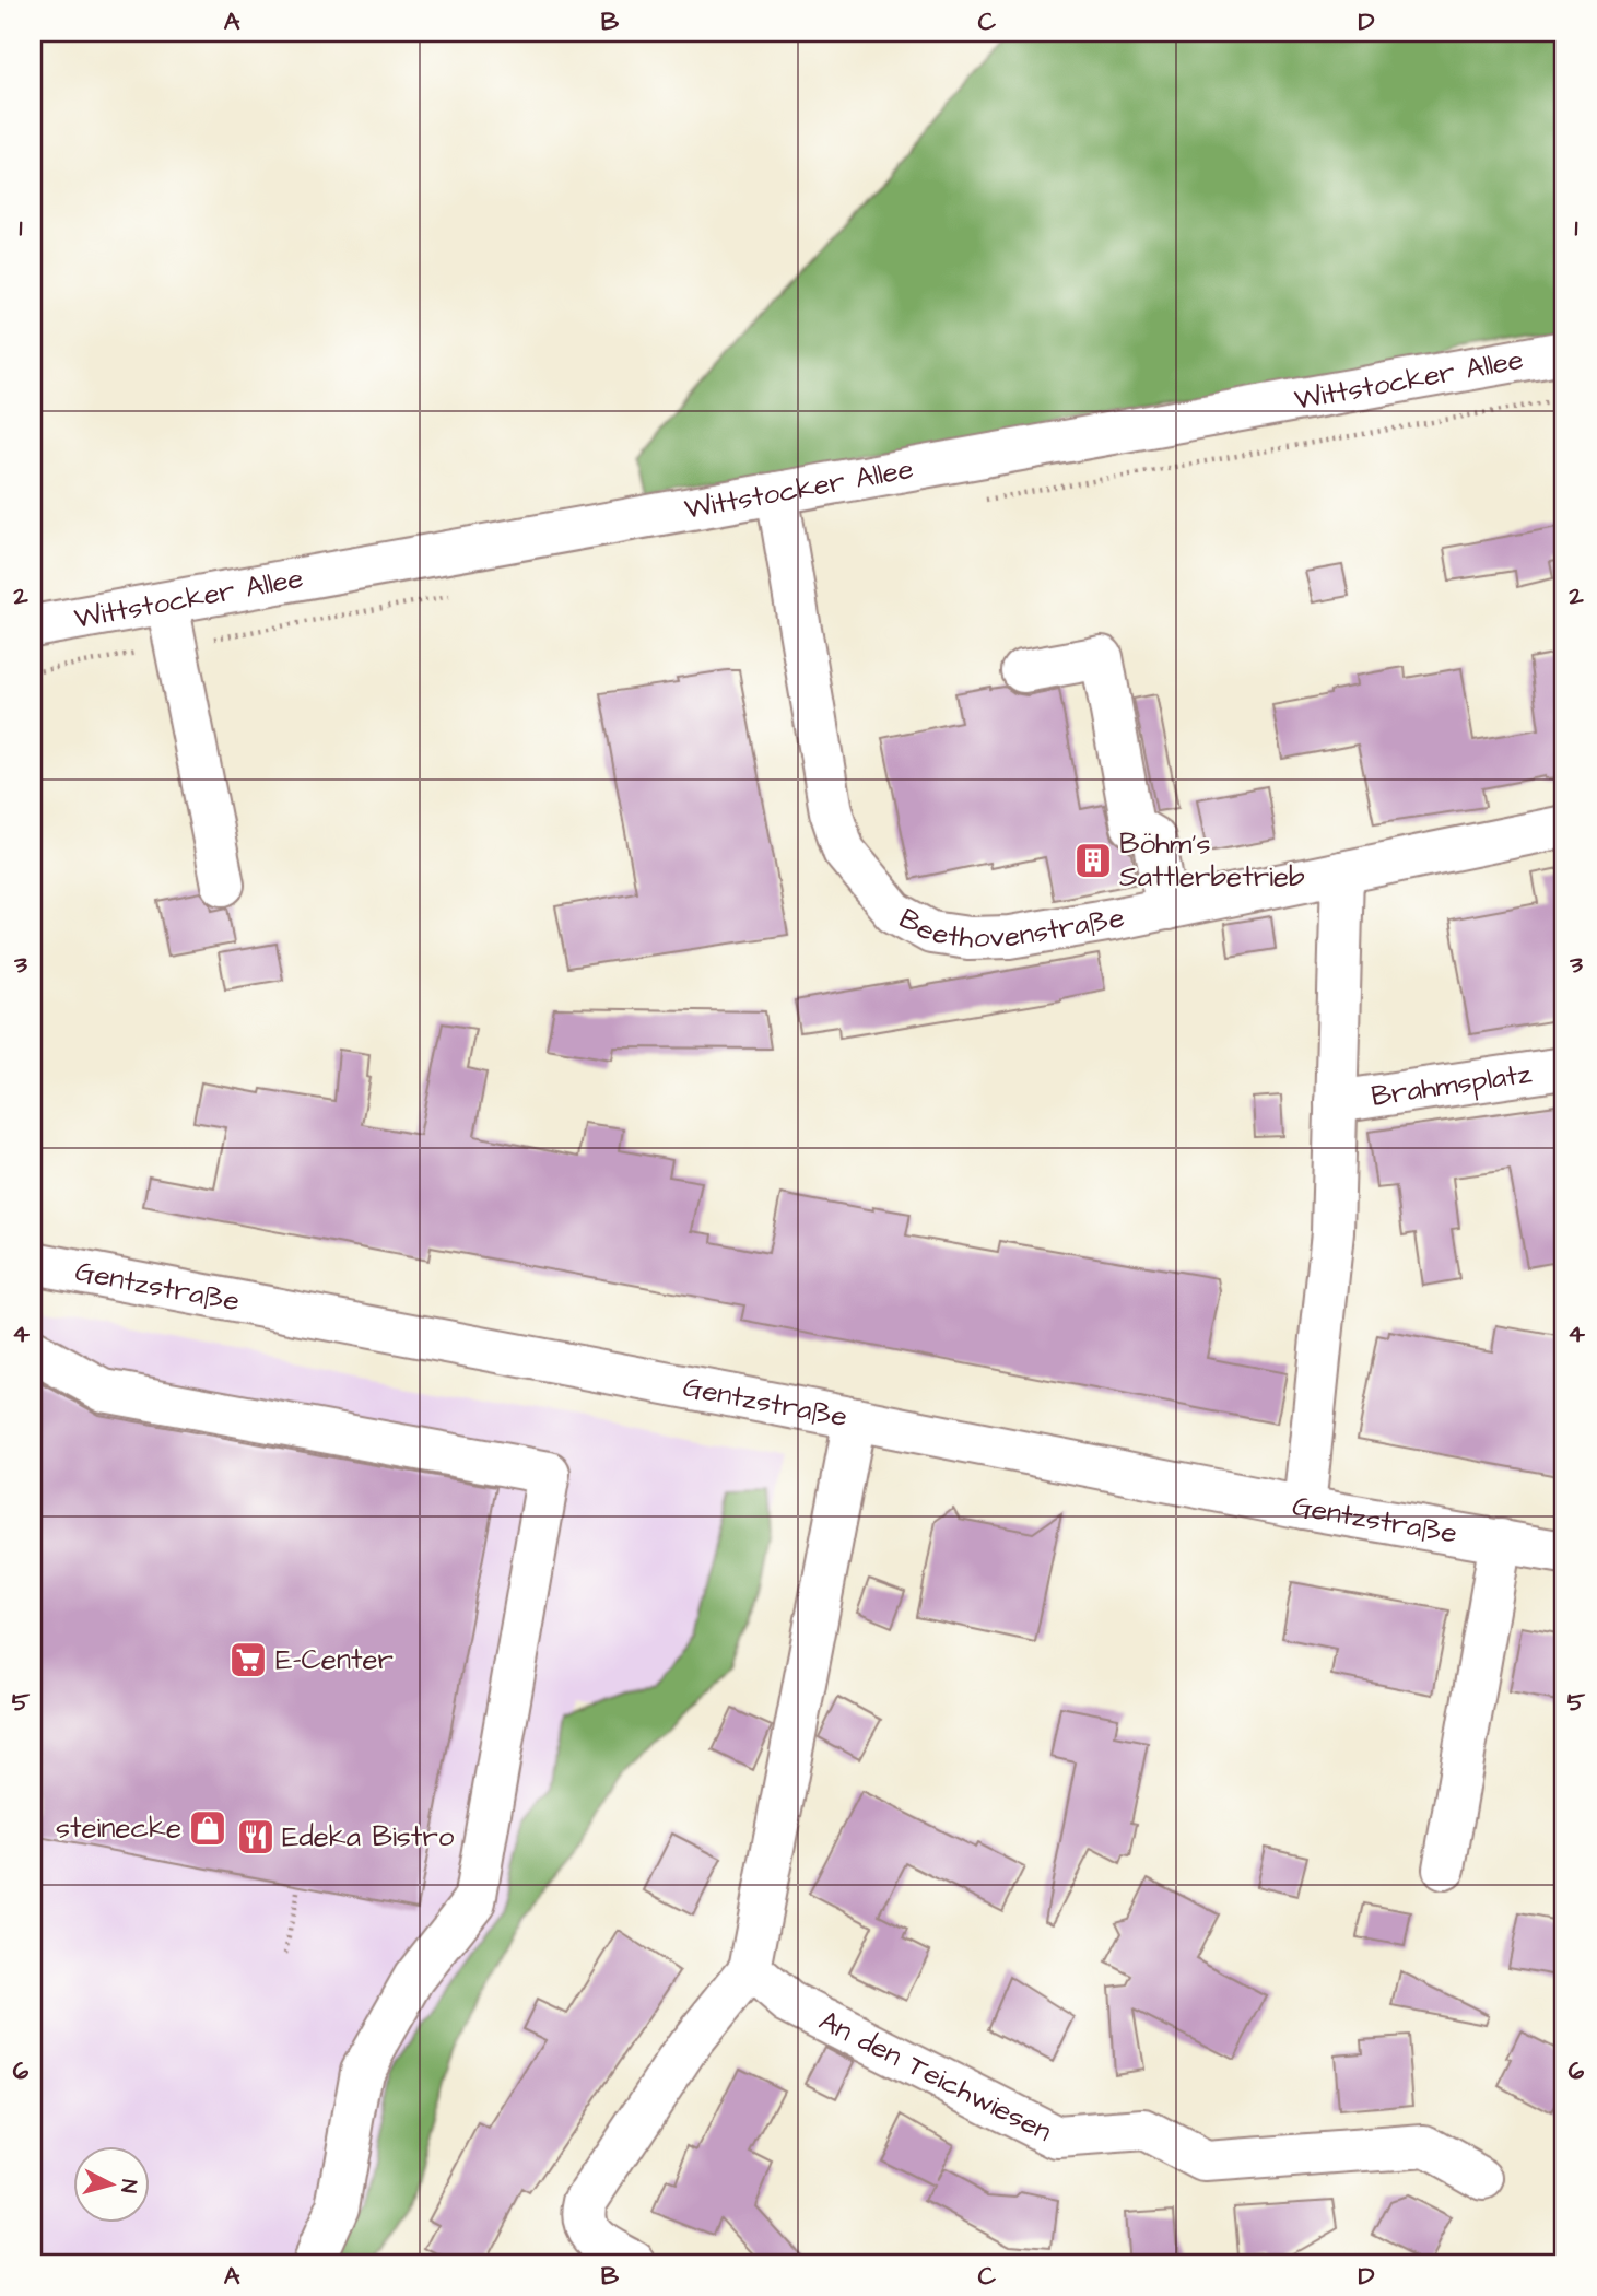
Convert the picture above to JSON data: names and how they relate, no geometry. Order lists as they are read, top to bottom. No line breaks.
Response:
{"streets":{"street":["Wittstocker Allee","Beethovenstraße","Brahmsplatz","Gentzstraße","An den Teichwiesen"]},"crossings":[["Wittstocker Allee","Beethovenstraße"]],"places":{"building":["Böhm’s Sattlerbetrieb"],"supermarket":["E-Center"],"shop":["steinecke"],"restaurant":["Edeka Bistro"]},"north":"right","grid":{"columns":["A","B","C","D"],"rows":["1","2","3","4","5","6"]}}
